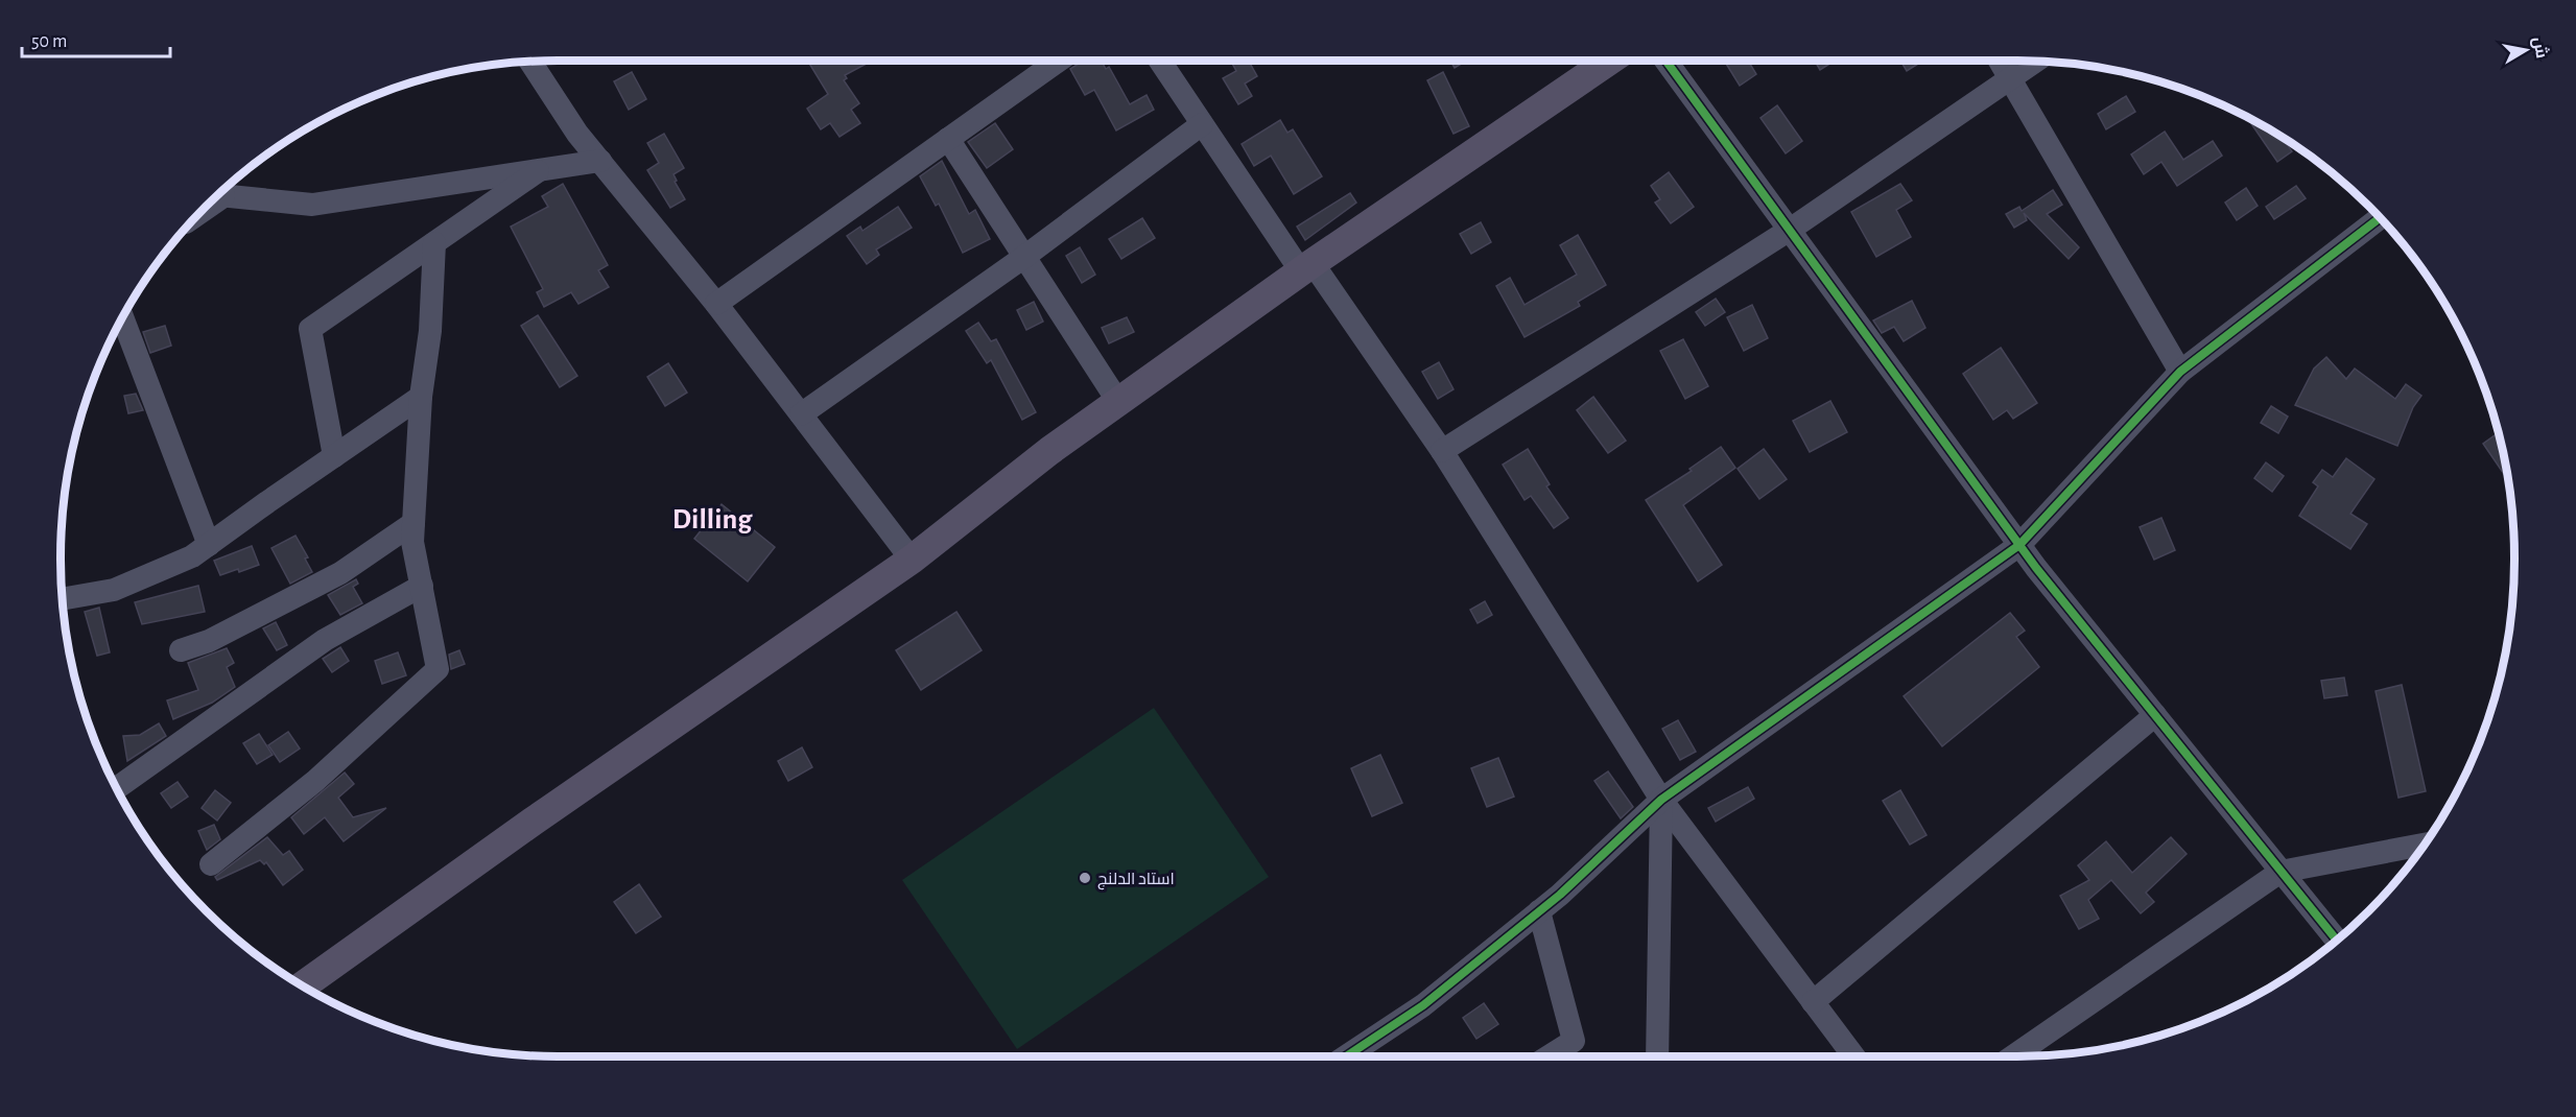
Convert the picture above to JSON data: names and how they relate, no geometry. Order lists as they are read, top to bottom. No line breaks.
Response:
{"districts":["Dilling"],"places":["استاد الدلنج"],"scale_bar":"50 m","north":"right"}
